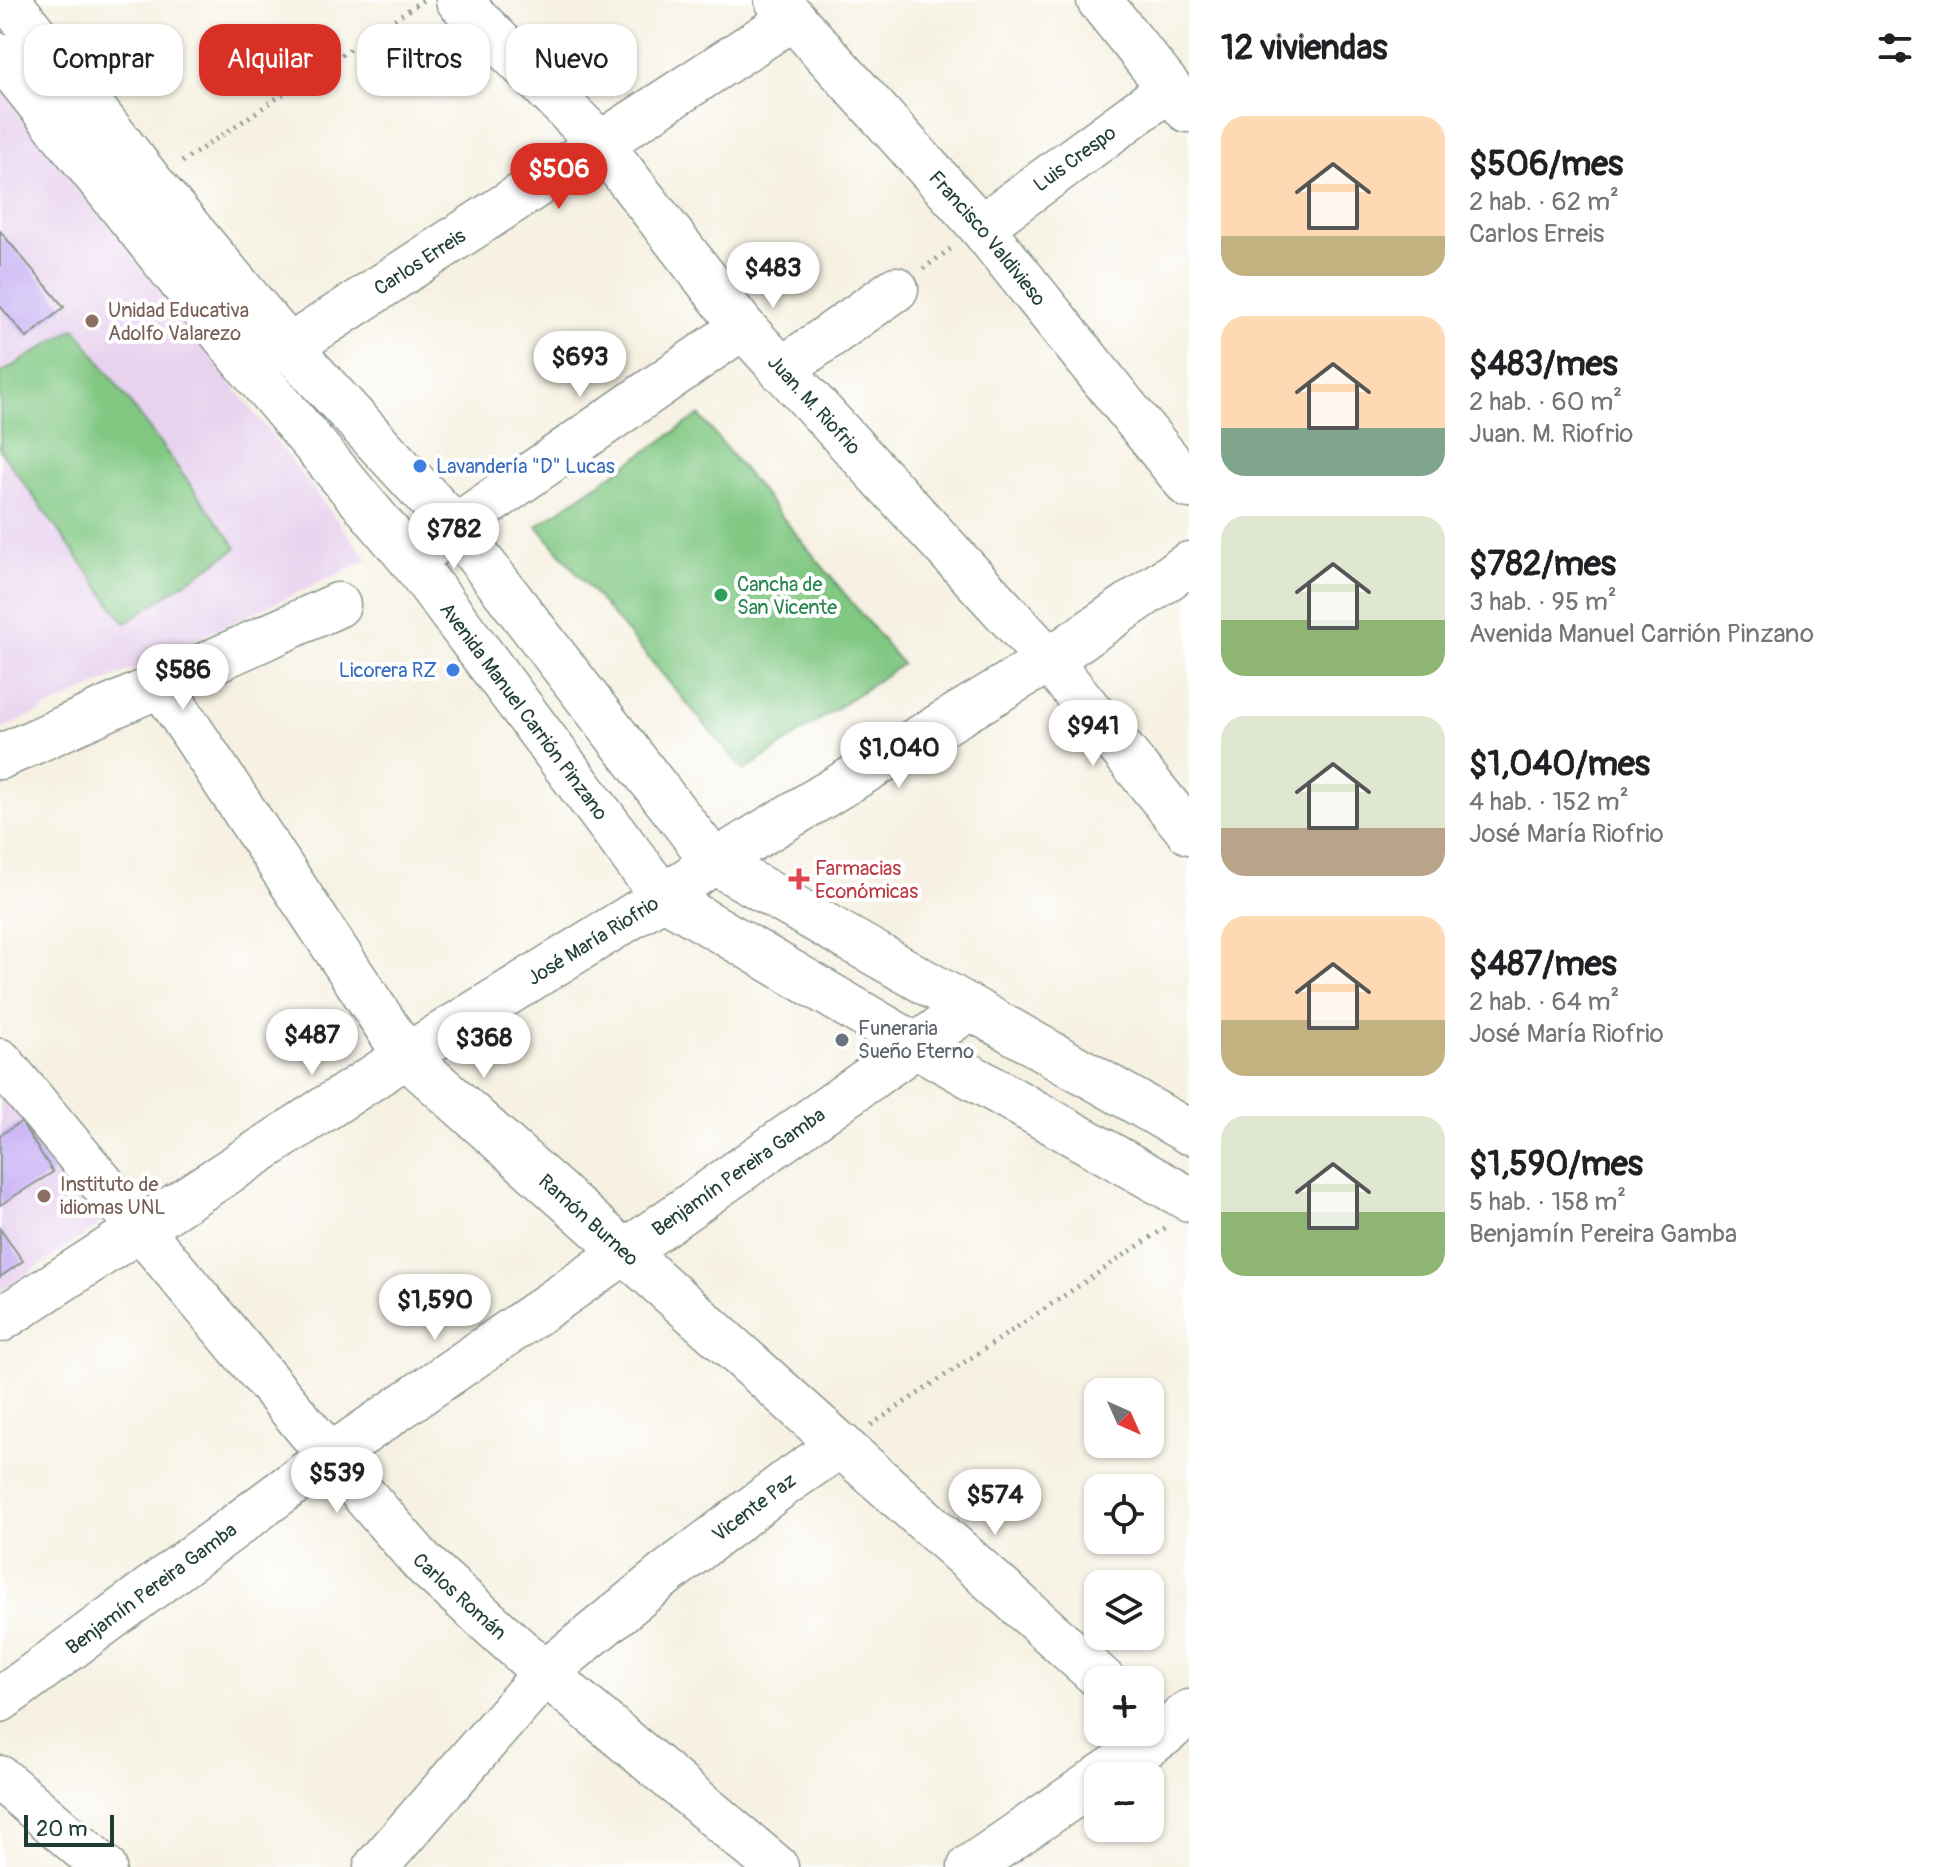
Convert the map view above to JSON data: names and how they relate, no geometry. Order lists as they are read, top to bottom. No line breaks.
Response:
{"streets":{"street":["Luis Crespo","Francisco Valdivieso","Carlos Erreis","Juan. M. Riofrio","Avenida Manuel Carrión Pinzano","José María Riofrio","Benjamín Pereira Gamba","Ramón Burneo","Vicente Paz","Carlos Román"]},"crossings":[["Luis Crespo","Francisco Valdivieso"],["Francisco Valdivieso","Carlos Erreis"],["Carlos Erreis","Juan. M. Riofrio"],["Juan. M. Riofrio","José María Riofrio"],["Avenida Manuel Carrión Pinzano","José María Riofrio"],["Avenida Manuel Carrión Pinzano","Benjamín Pereira Gamba"],["José María Riofrio","Ramón Burneo"],["José María Riofrio","Carlos Román"],["Benjamín Pereira Gamba","Ramón Burneo"],["Benjamín Pereira Gamba","Carlos Román"],["Ramón Burneo","Vicente Paz"],["Vicente Paz","Carlos Román"]],"places":{"other":["Unidad Educativa Adolfo Valarezo","Lavandería \"D\" Lucas","Cancha de San Vicente","Licorera RZ","Funeraria Sueño Eterno","Instituto de idiomas UNL"],"health":["Farmacias Económicas"]},"scale_bar":"20 m","north":"bottom right","page":{"heading":"12 viviendas","chip":["Comprar","Alquilar","Filtros","Nuevo"],"list":[{"name":"$506/mes","note":"2 hab. · 62 m² · Carlos Erreis"},{"name":"$483/mes","note":"2 hab. · 60 m² · Juan. M. Riofrio"},{"name":"$782/mes","note":"3 hab. · 95 m² · Avenida Manuel Carrión Pinzano"},{"name":"$1,040/mes","note":"4 hab. · 152 m² · José María Riofrio"},{"name":"$487/mes","note":"2 hab. · 64 m² · José María Riofrio"},{"name":"$1,590/mes","note":"5 hab. · 158 m² · Benjamín Pereira Gamba"}],"price":["$506","$483","$693","$782","$586","$941","$1,040","$487","$368","$1,590","$539","$574"],"map_buttons":["+","−"],"scale":"20 m"}}
